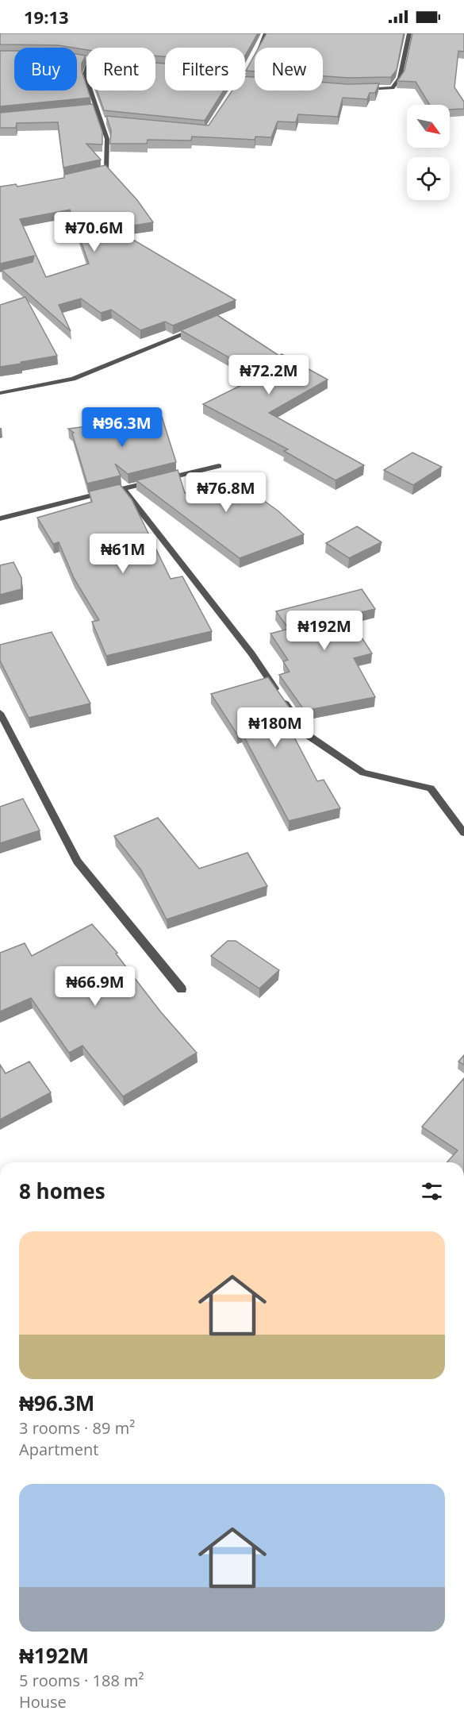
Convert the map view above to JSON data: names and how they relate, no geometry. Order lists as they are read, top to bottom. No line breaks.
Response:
{"north":"bottom right","page":{"status":"19:13","chip":["Buy","Rent","Filters","New"],"price":["₦70.6M","₦72.2M","₦96.3M","₦76.8M","₦61M","₦192M","₦180M","₦66.9M"],"heading":"8 homes","list":[{"name":"₦96.3M","note":"3 rooms · 89 m² · Apartment"},{"name":"₦192M","note":"5 rooms · 188 m² · House"}]}}
